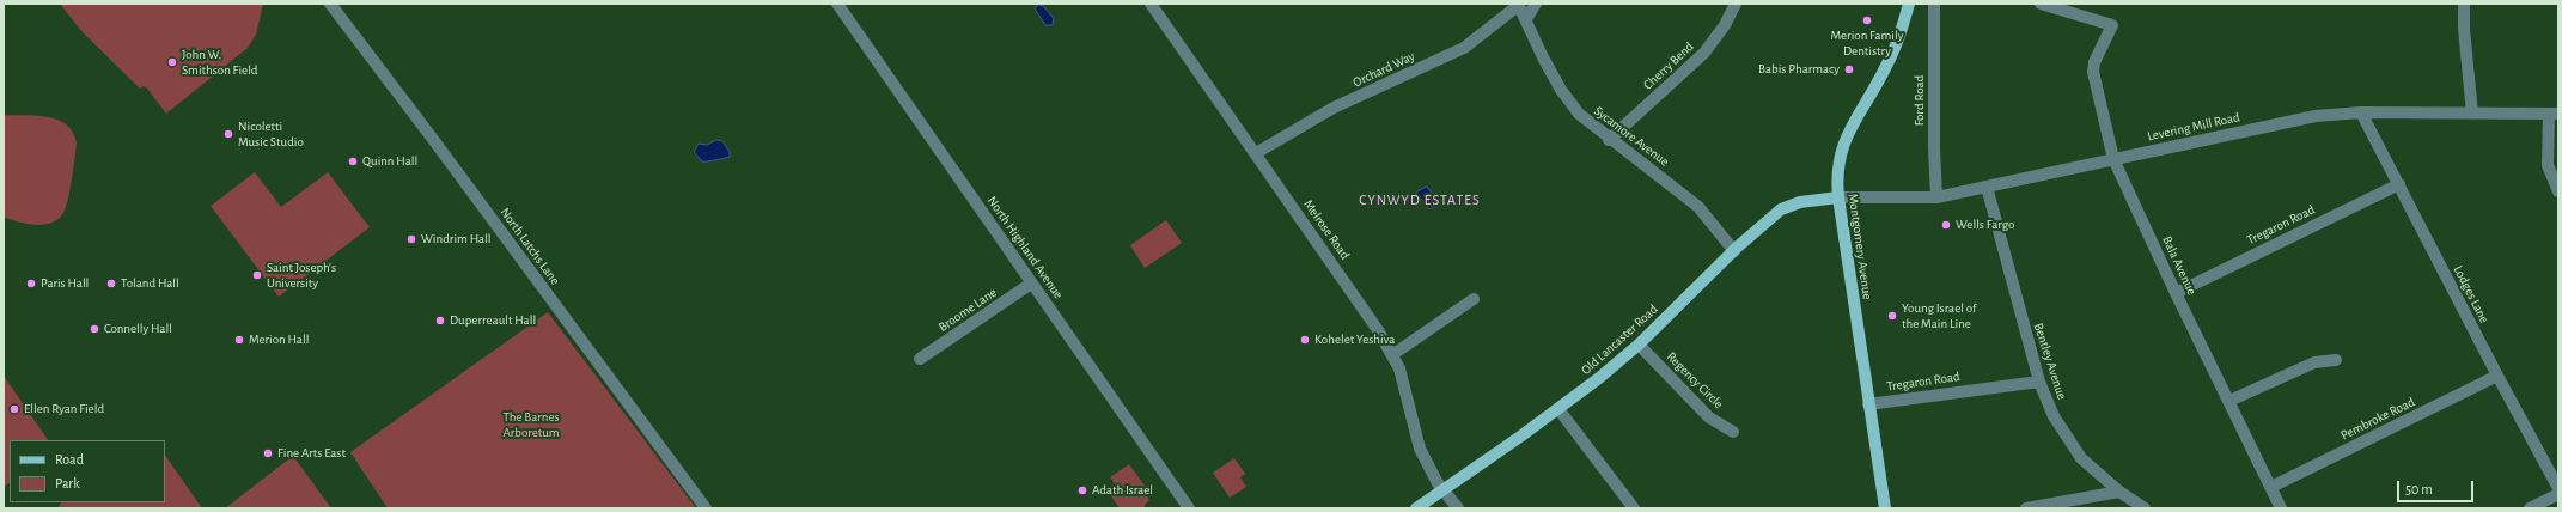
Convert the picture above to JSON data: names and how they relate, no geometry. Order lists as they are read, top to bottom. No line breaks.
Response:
{"streets":{"main road":["Montgomery Avenue","Old Lancaster Road"],"street":["Cherry Bend","Orchard Way","Ford Road","Levering Mill Road","Sycamore Avenue","Tregaron Road","Melrose Road","North Latchs Lane","North Highland Avenue","Bala Avenue","Lodges Lane","Broome Lane","Bentley Avenue","Regency Circle","Pembroke Road"]},"crossings":[["Cherry Bend","Sycamore Avenue"],["Orchard Way","Sycamore Avenue"],["Orchard Way","Melrose Road"],["Ford Road","Levering Mill Road"],["Levering Mill Road","Montgomery Avenue"],["Levering Mill Road","Bala Avenue"],["Levering Mill Road","Lodges Lane"],["Levering Mill Road","Old Lancaster Road"],["Levering Mill Road","Bentley Avenue"],["Sycamore Avenue","Old Lancaster Road"],["Tregaron Road","Montgomery Avenue"],["Tregaron Road","Bala Avenue"],["Tregaron Road","Lodges Lane"],["Tregaron Road","Bentley Avenue"],["Melrose Road","Old Lancaster Road"],["Montgomery Avenue","Old Lancaster Road"],["North Highland Avenue","Broome Lane"],["Bala Avenue","Pembroke Road"],["Lodges Lane","Pembroke Road"],["Old Lancaster Road","Regency Circle"]],"districts":["CYNWYD ESTATES"],"parks":["The Barnes Arboretum"],"places":["Merion Family Dentistry","John W. Smithson Field","Babis Pharmacy","Nicoletti Music Studio","Quinn Hall","Wells Fargo","Windrim Hall","Saint Joseph's University","Paris Hall","Toland Hall","Young Israel of the Main Line","Duperreault Hall","Connelly Hall","Merion Hall","Kohelet Yeshiva","Ellen Ryan Field","Fine Arts East","Adath Israel"],"legend":["Road","Park"],"scale_bar":"50 m"}
